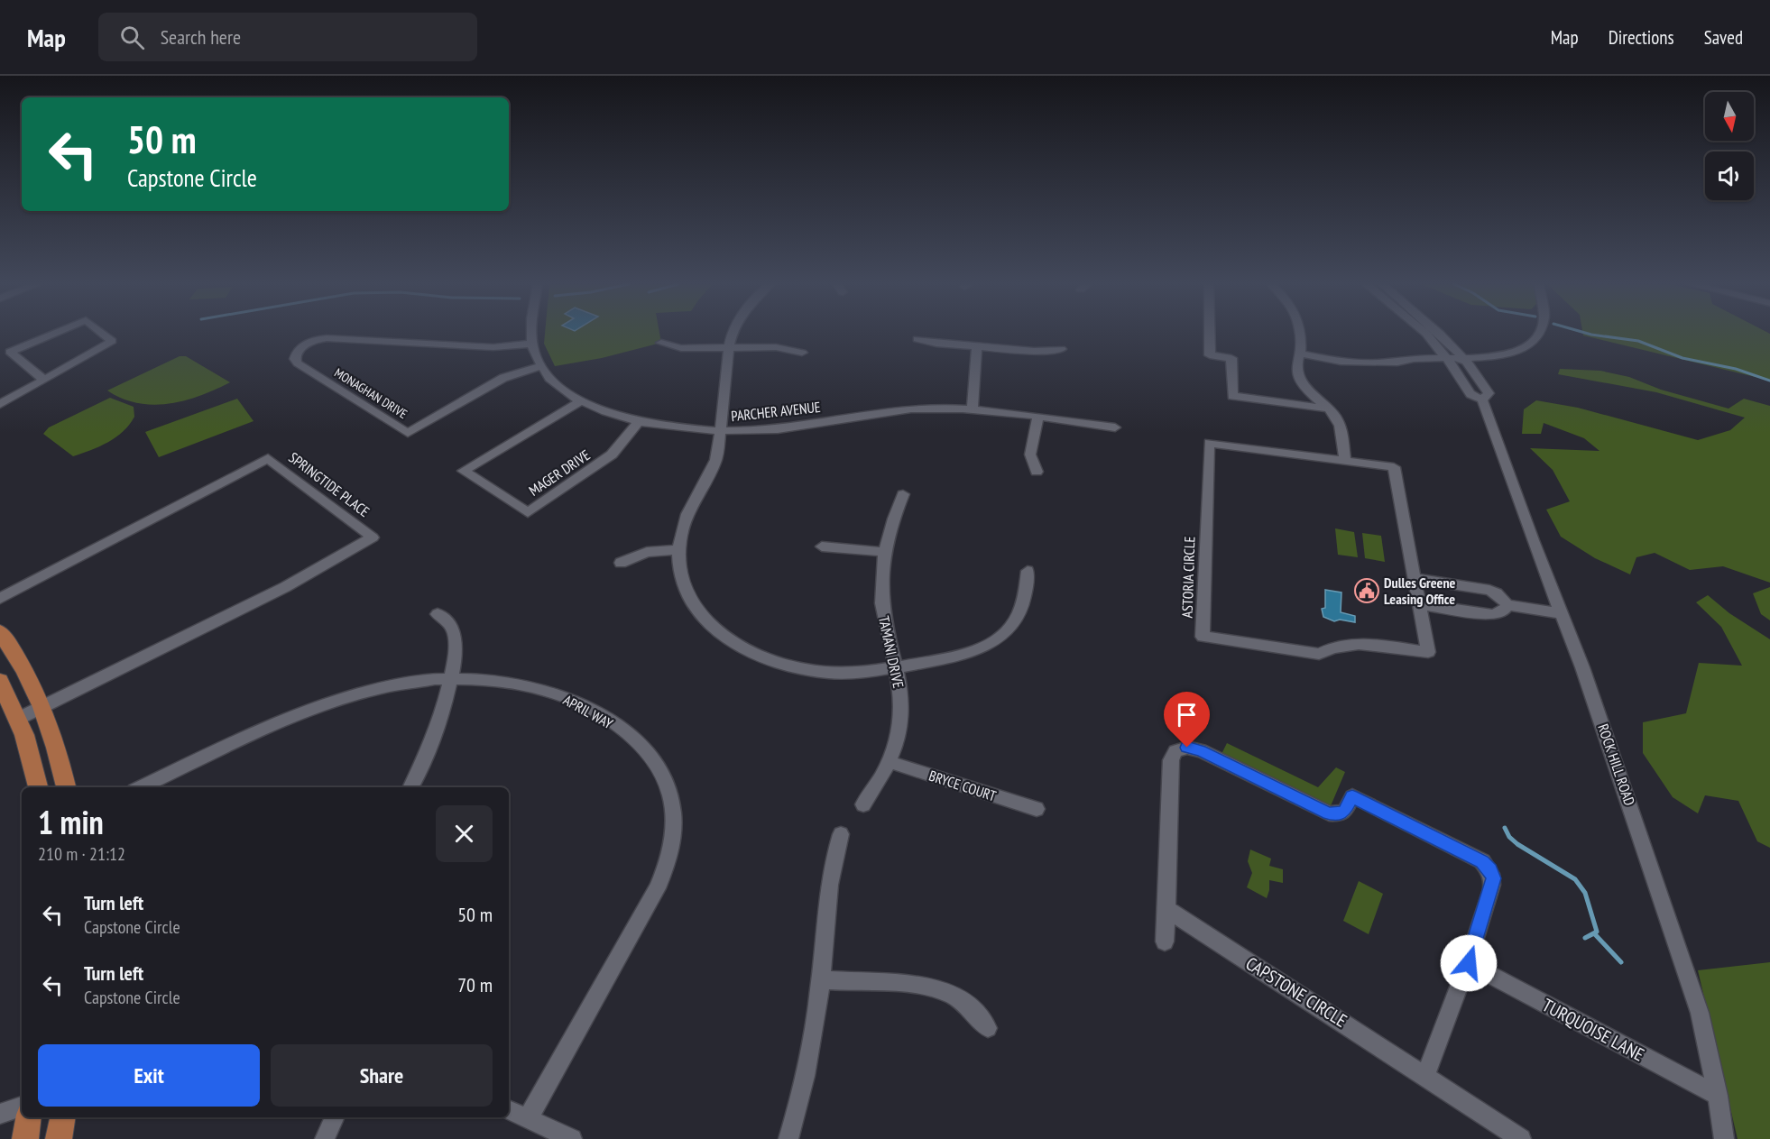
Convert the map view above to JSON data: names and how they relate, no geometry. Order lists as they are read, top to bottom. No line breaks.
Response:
{"streets":{"street":["MONAGHAN DRIVE","PARCHER AVENUE","MAGER DRIVE","SPRINGTIDE PLACE","ASTORIA CIRCLE","TAMANI DRIVE","APRIL WAY","ROCK HILL ROAD","BRYCE COURT","CAPSTONE CIRCLE","TURQUOISE LANE"]},"crossings":[["MONAGHAN DRIVE","PARCHER AVENUE"],["PARCHER AVENUE","MAGER DRIVE"],["TAMANI DRIVE","BRYCE COURT"],["ROCK HILL ROAD","TURQUOISE LANE"]],"places":{"public building":["Dulles Greene Leasing Office"]},"north":"bottom","page":{"header":"Map","search":"Search here","nav":["Map","Directions","Saved"],"turn":["50 m","Capstone Circle"],"heading":["1 min","210 m · 21:12"],"list":[{"name":"Turn left","note":"Capstone Circle","value":"50 m"},{"name":"Turn left","note":"Capstone Circle","value":"70 m"}],"buttons":["Exit","Share"]}}
